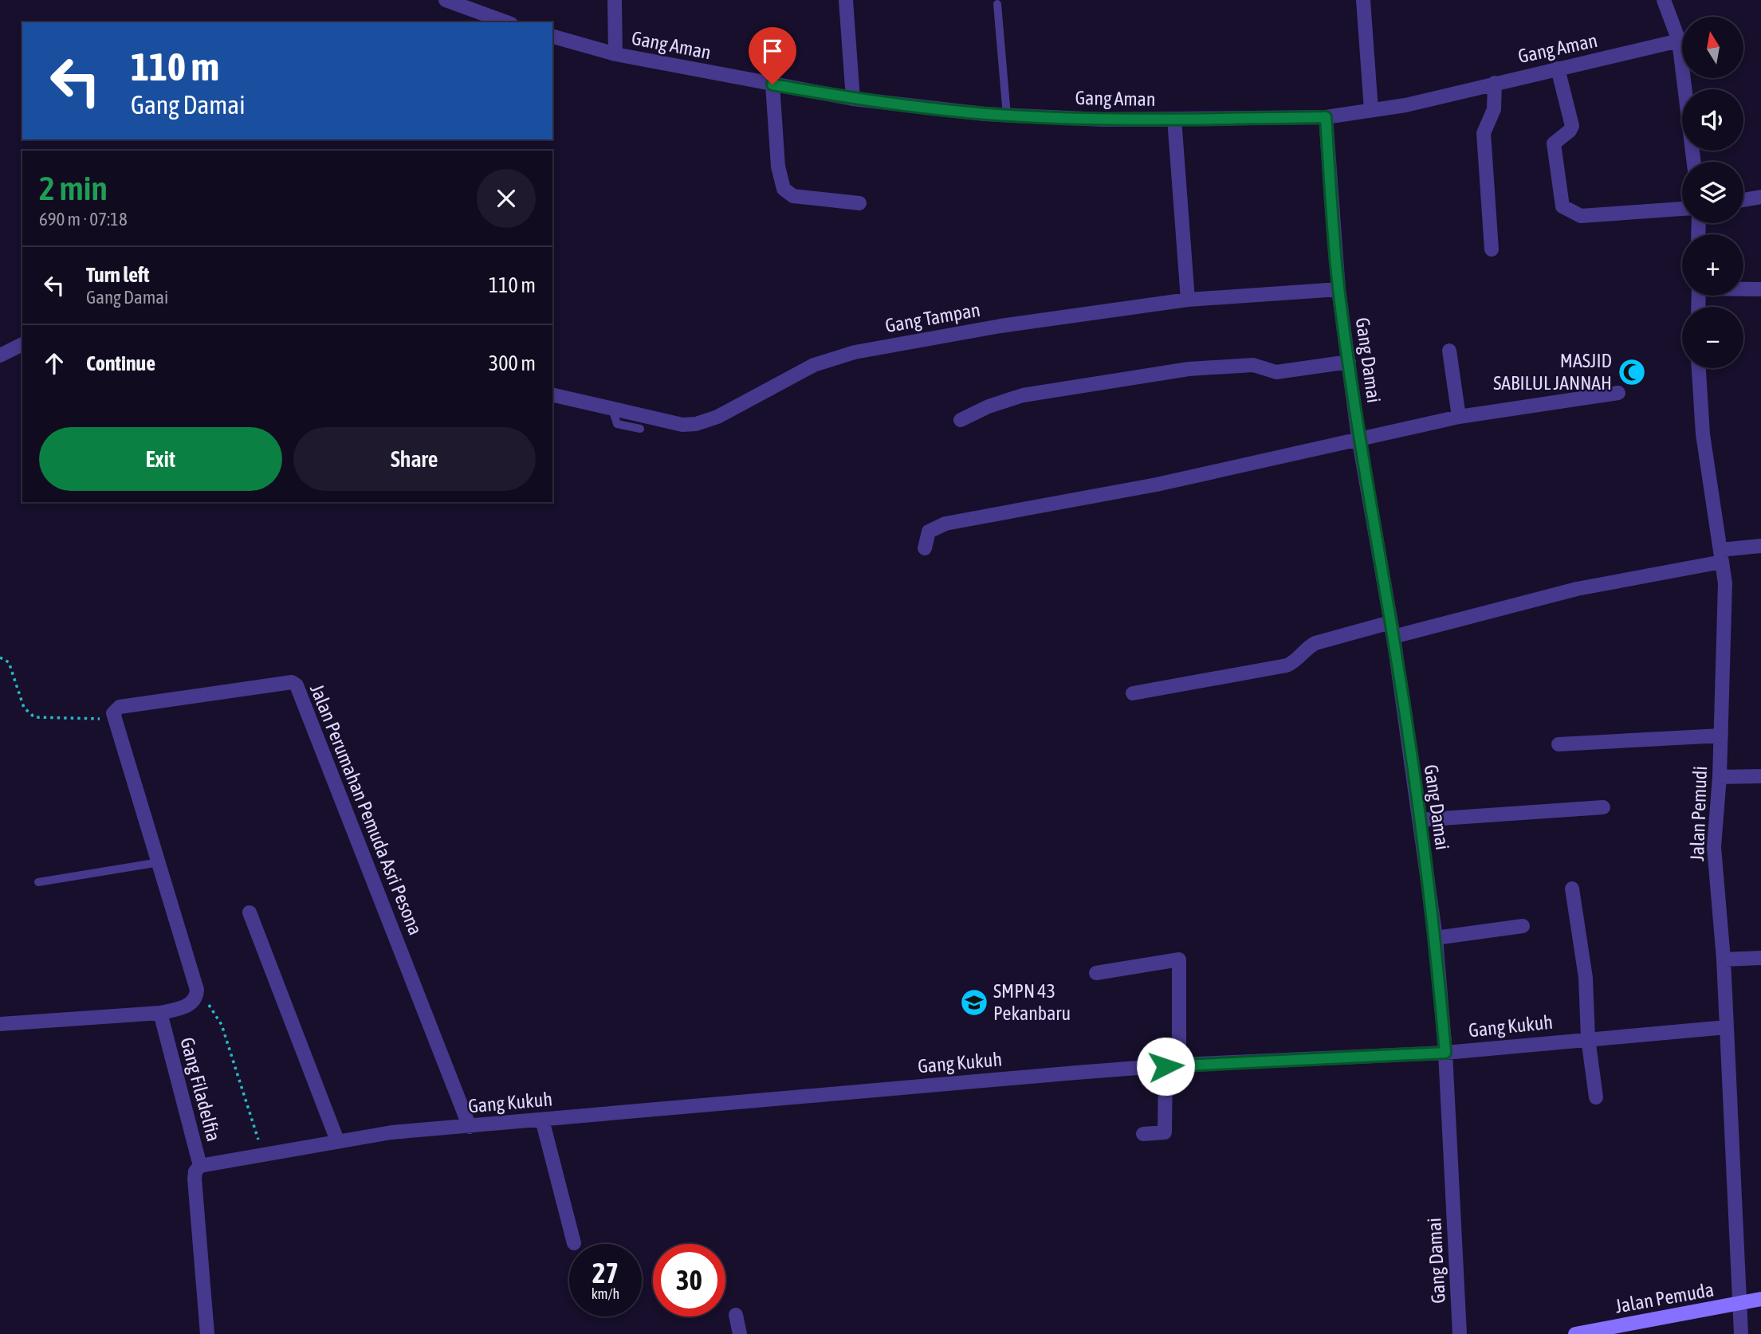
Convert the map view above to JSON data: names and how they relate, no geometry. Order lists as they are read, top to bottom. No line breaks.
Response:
{"streets":{"main road":["Jalan Pemuda"],"street":["Gang Aman","Gang Tampan","Gang Damai","Jalan Perumahan Pemuda Asri Pesona","Jalan Pemudi","Gang Kukuh","Gang Filadelfia"]},"crossings":[["Gang Aman","Gang Damai"],["Gang Tampan","Gang Damai"],["Gang Damai","Gang Kukuh"],["Jalan Perumahan Pemuda Asri Pesona","Gang Kukuh"],["Jalan Pemudi","Gang Kukuh"],["Jalan Pemudi","Jalan Pemuda"],["Gang Kukuh","Gang Filadelfia"]],"places":{"mosque":["MASJID SABILUL JANNAH"],"school or university":["SMPN 43 Pekanbaru"]},"north":"top","page":{"map_buttons":["+","−"],"turn":["110 m","Gang Damai"],"heading":["2 min","690 m · 07:18"],"list":[{"name":"Turn left","note":"Gang Damai","value":"110 m"},{"name":"Continue","value":"300 m"}],"buttons":["Exit","Share"],"speed":"27 km/h","limit":"30"}}
